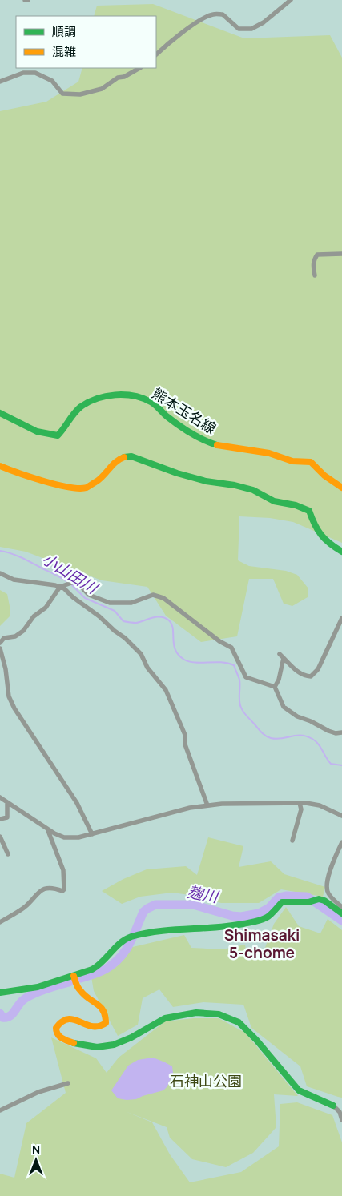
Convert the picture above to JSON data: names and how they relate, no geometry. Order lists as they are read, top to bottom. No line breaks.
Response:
{"streets":{"street":["熊本玉名線"]},"districts":["Shimasaki 5-chome"],"water":["小山田川","麹川"],"parks":["石神山公園"],"legend":["順調","混雑"],"north":"top"}
